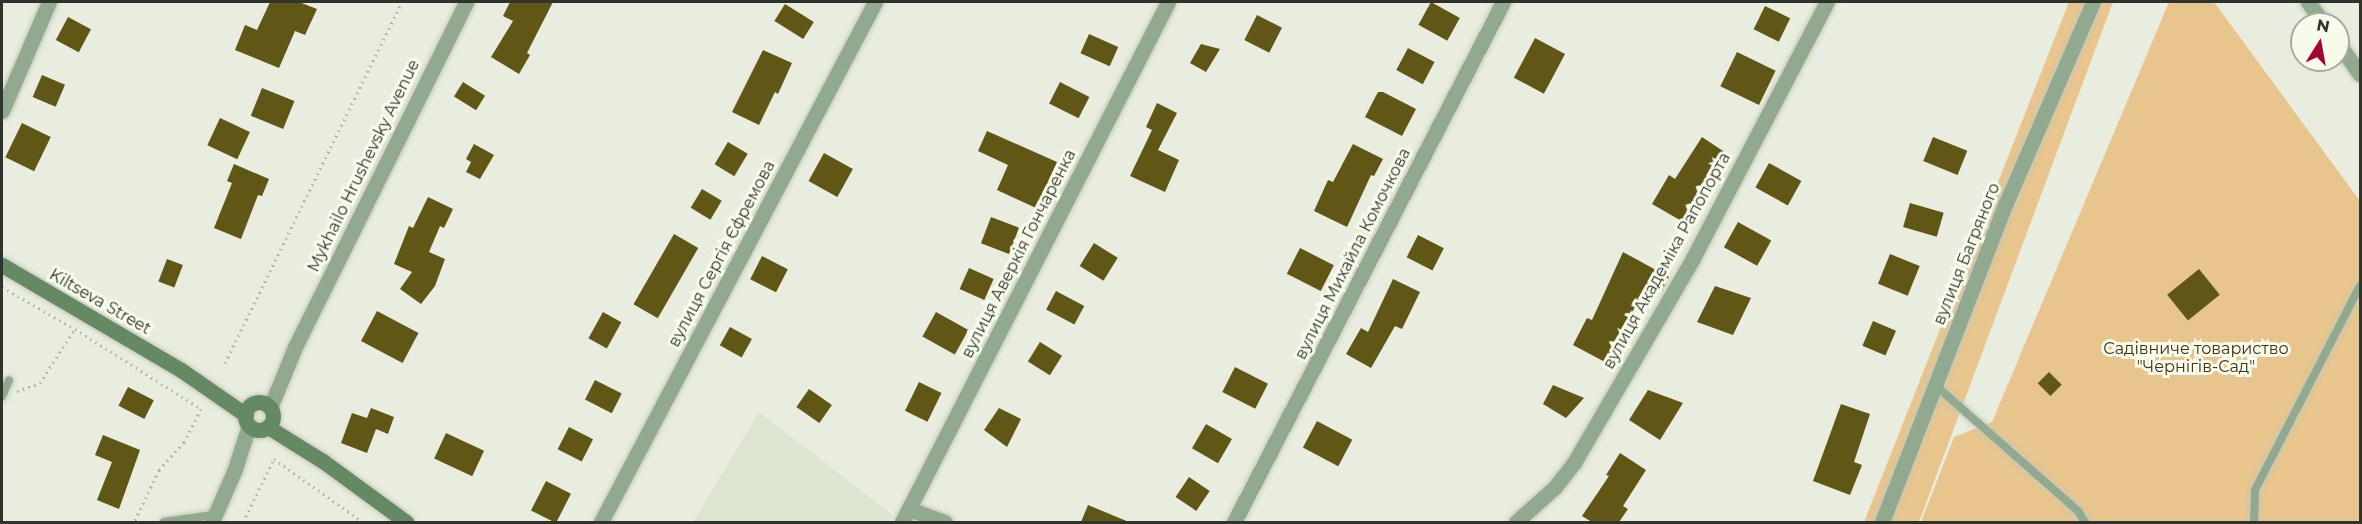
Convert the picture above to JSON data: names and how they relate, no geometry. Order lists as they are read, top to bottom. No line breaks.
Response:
{"streets":{"main road":["Kiltseva Street"],"street":["Mykhailo Hrushevsky Avenue","вулиця Сергія Єфремова","вулиця Аверкія Гончаренка","вулиця Михайла Комочкова","вулиця Багряного","вулиця Академіка Рапопорта"]},"crossings":[["Mykhailo Hrushevsky Avenue","Kiltseva Street"]],"parks":["Садівниче товариство \"Чернігів-Сад\""],"north":"top"}
